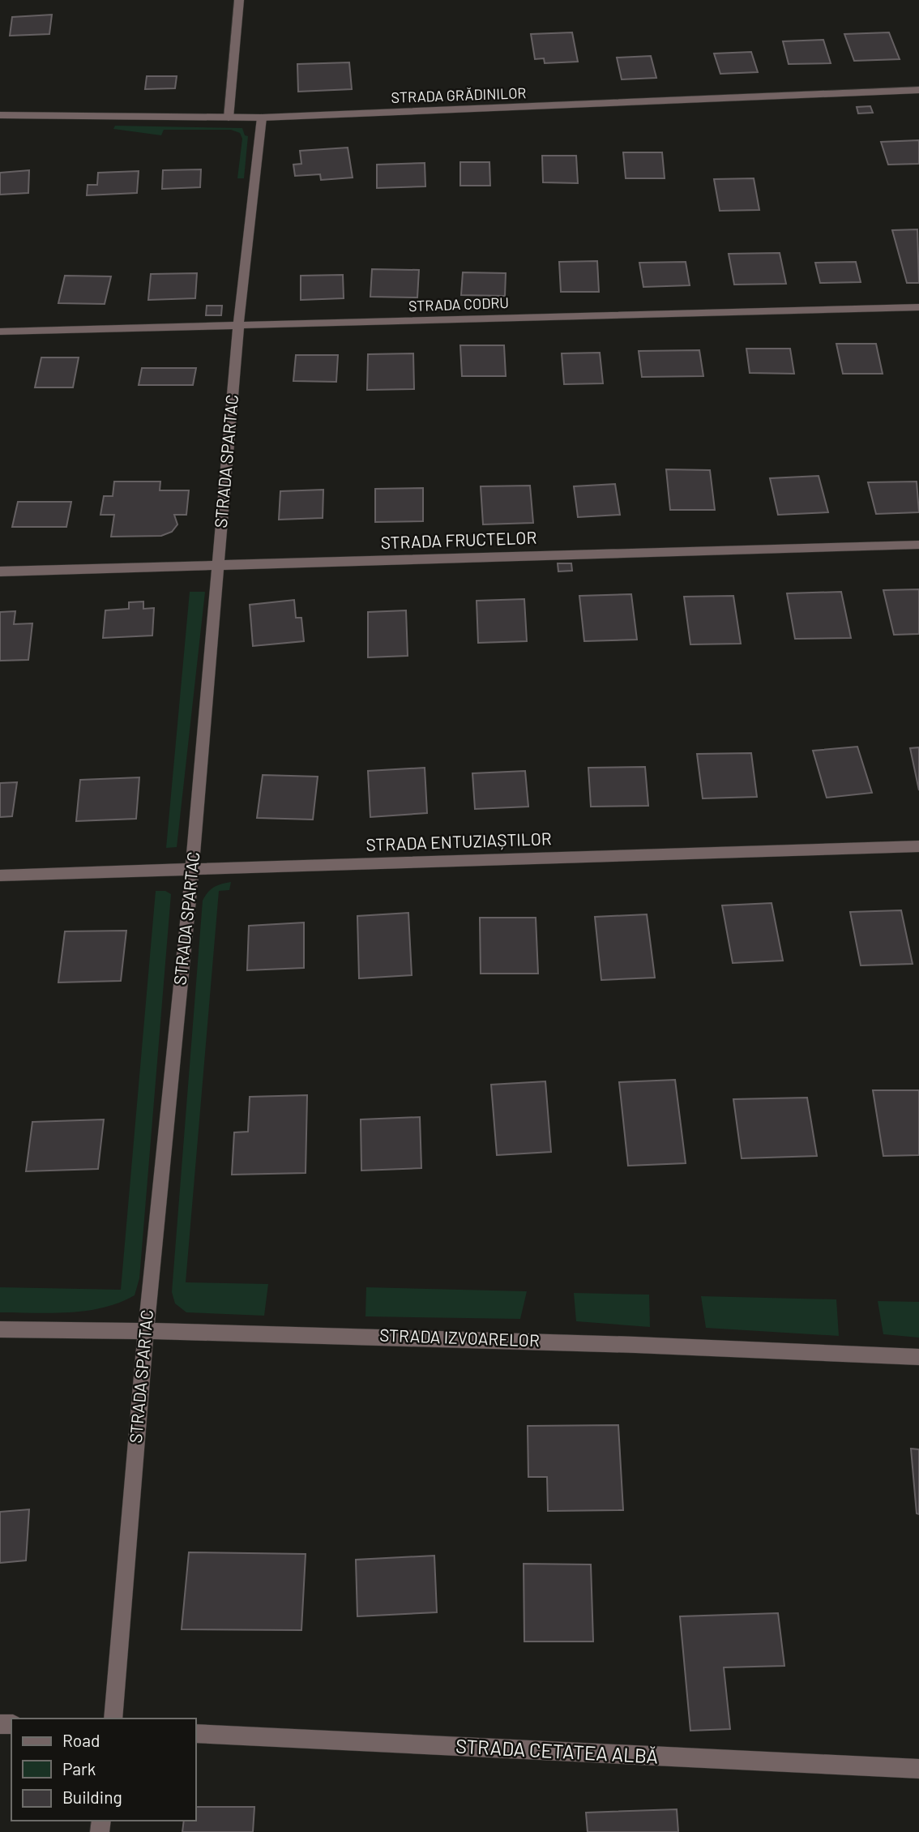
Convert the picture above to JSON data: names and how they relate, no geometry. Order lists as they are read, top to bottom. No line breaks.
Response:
{"streets":{"street":["STRADA GRĂDINILOR","STRADA CODRU","STRADA SPARTAC","STRADA FRUCTELOR","STRADA ENTUZIAȘTILOR","STRADA IZVOARELOR","STRADA CETATEA ALBĂ"]},"crossings":[["STRADA GRĂDINILOR","STRADA SPARTAC"],["STRADA CODRU","STRADA SPARTAC"],["STRADA SPARTAC","STRADA FRUCTELOR"],["STRADA SPARTAC","STRADA ENTUZIAȘTILOR"],["STRADA SPARTAC","STRADA IZVOARELOR"]],"legend":["Road","Park","Building"]}
